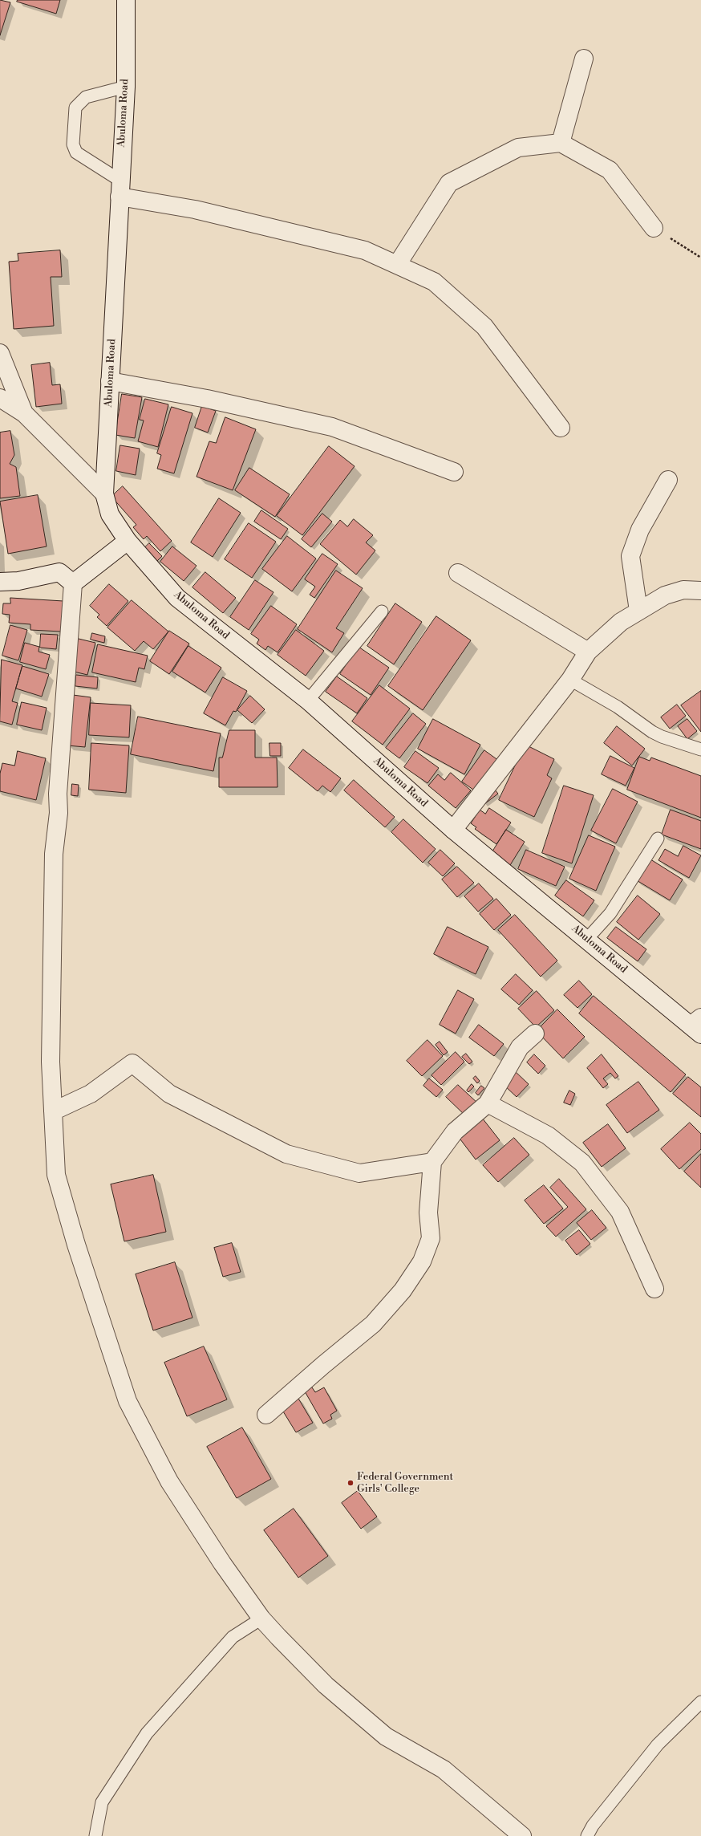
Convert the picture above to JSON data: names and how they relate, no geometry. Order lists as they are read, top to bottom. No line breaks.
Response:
{"streets":{"street":["Abuloma Road"]},"places":["Federal Government Girls' College"]}
